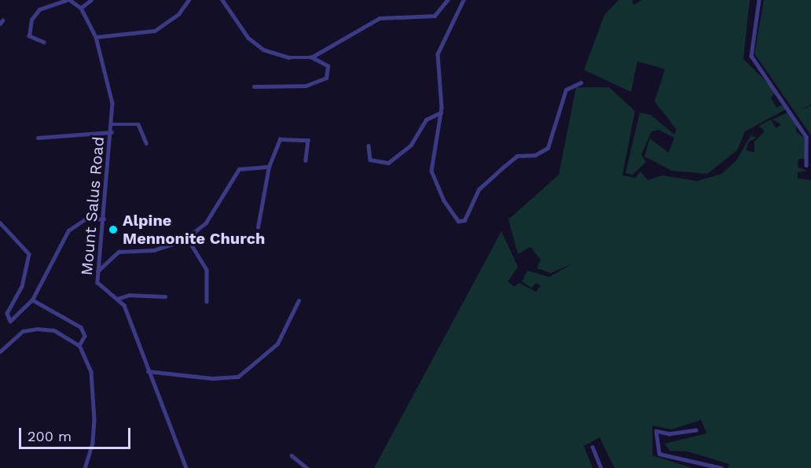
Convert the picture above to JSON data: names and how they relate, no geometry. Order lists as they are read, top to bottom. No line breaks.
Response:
{"streets":{"street":["Mount Salus Road"]},"places":["Alpine Mennonite Church"],"scale_bar":"200 m"}
